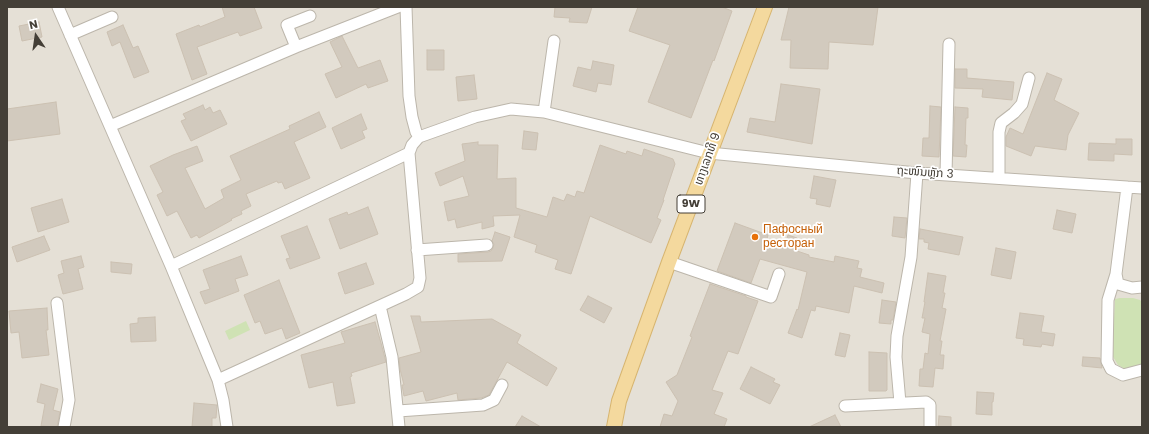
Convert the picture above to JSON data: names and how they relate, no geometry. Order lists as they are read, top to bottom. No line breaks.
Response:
{"streets":{"main road":["ທາງເລກທີ 9","9W"],"street":["ຖະໜົນຫຼັກ 3"]},"crossings":[["ທາງເລກທີ 9","ຖະໜົນຫຼັກ 3"]],"places":["Пафосный ресторан"],"north":"top"}
